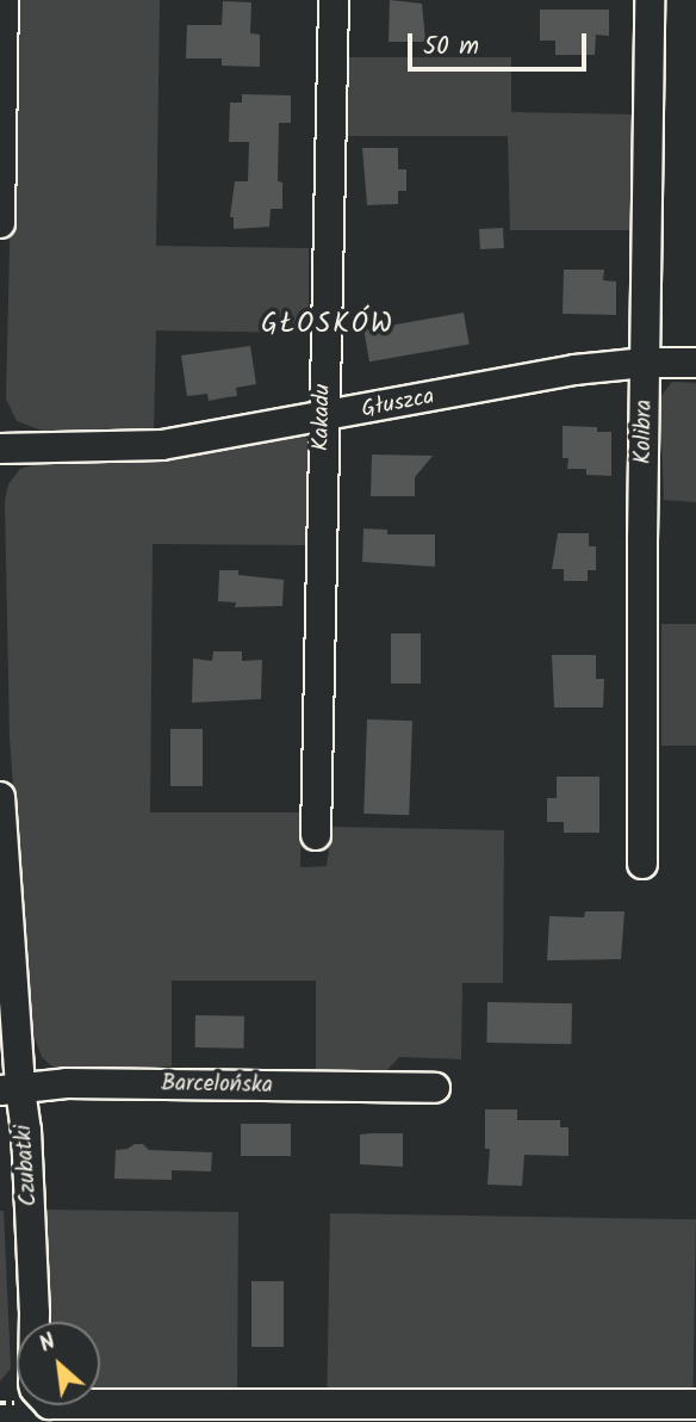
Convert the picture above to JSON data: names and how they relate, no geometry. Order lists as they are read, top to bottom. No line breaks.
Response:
{"streets":{"street":["Głuszca","Kakadu","Kolibra","Barcelońska","Czubatki"]},"crossings":[["Głuszca","Kakadu"],["Głuszca","Kolibra"],["Barcelońska","Czubatki"]],"districts":["GŁOSKÓW"],"scale_bar":"50 m","north":"top left"}
